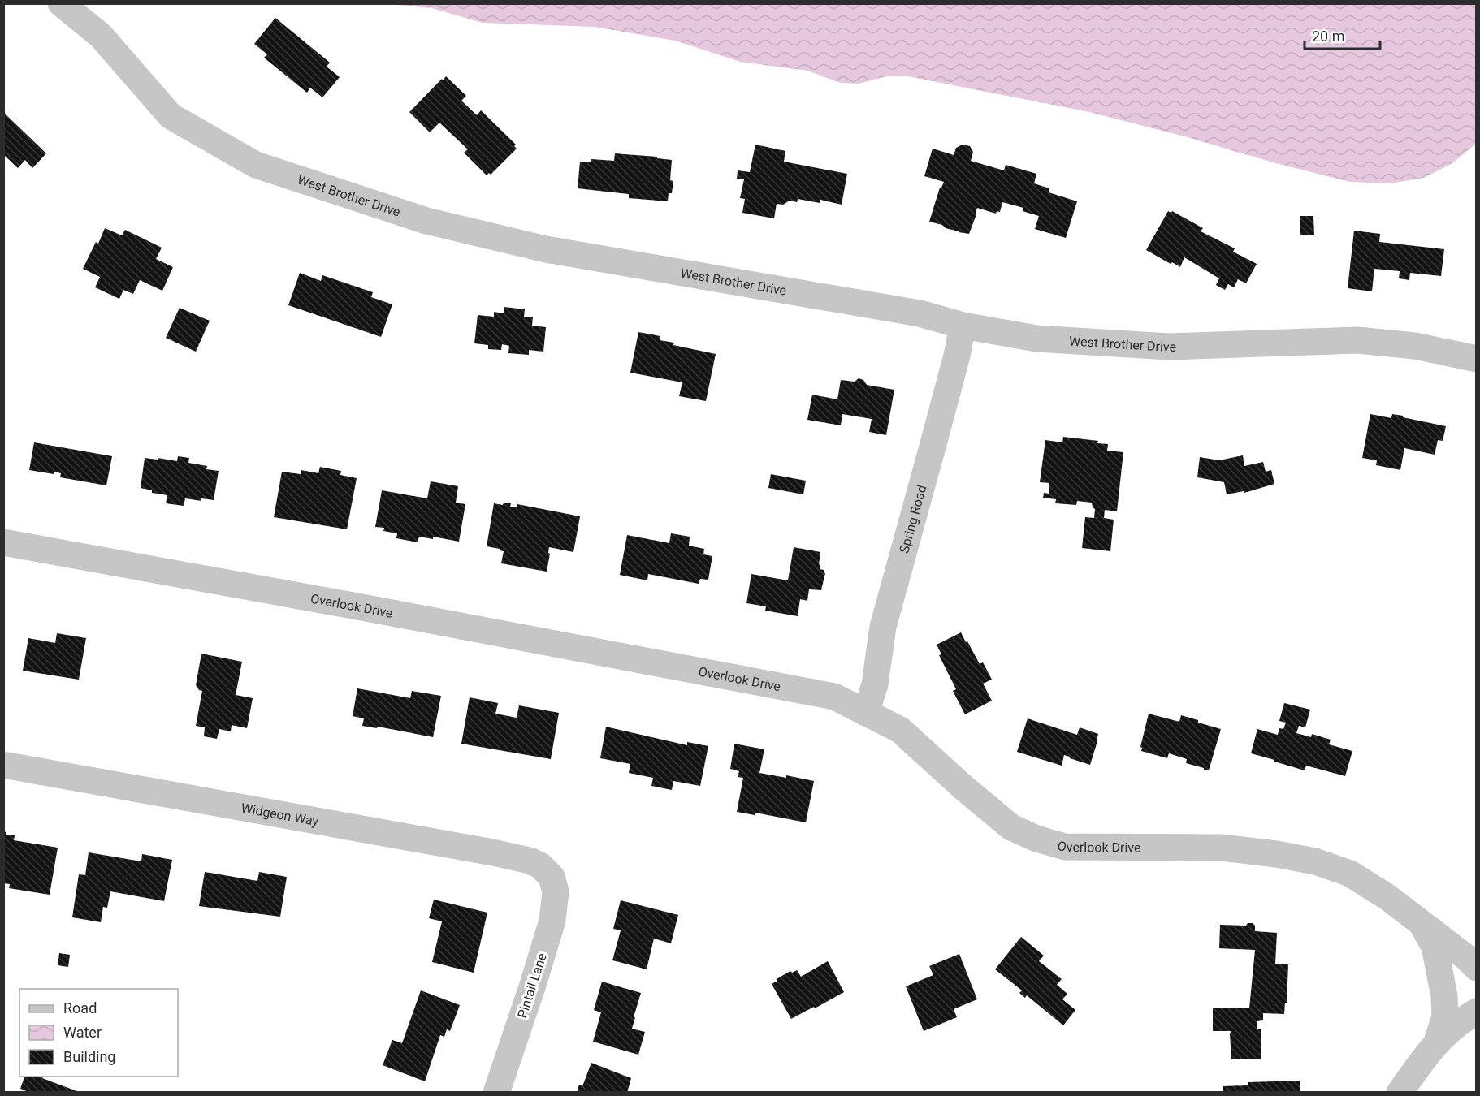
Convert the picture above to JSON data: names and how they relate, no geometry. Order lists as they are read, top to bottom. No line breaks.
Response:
{"streets":{"street":["West Brother Drive","Spring Road","Overlook Drive","Widgeon Way","Pintail Lane"]},"crossings":[["West Brother Drive","Spring Road"],["Spring Road","Overlook Drive"],["Widgeon Way","Pintail Lane"]],"legend":["Road","Water","Building"],"scale_bar":"20 m"}
